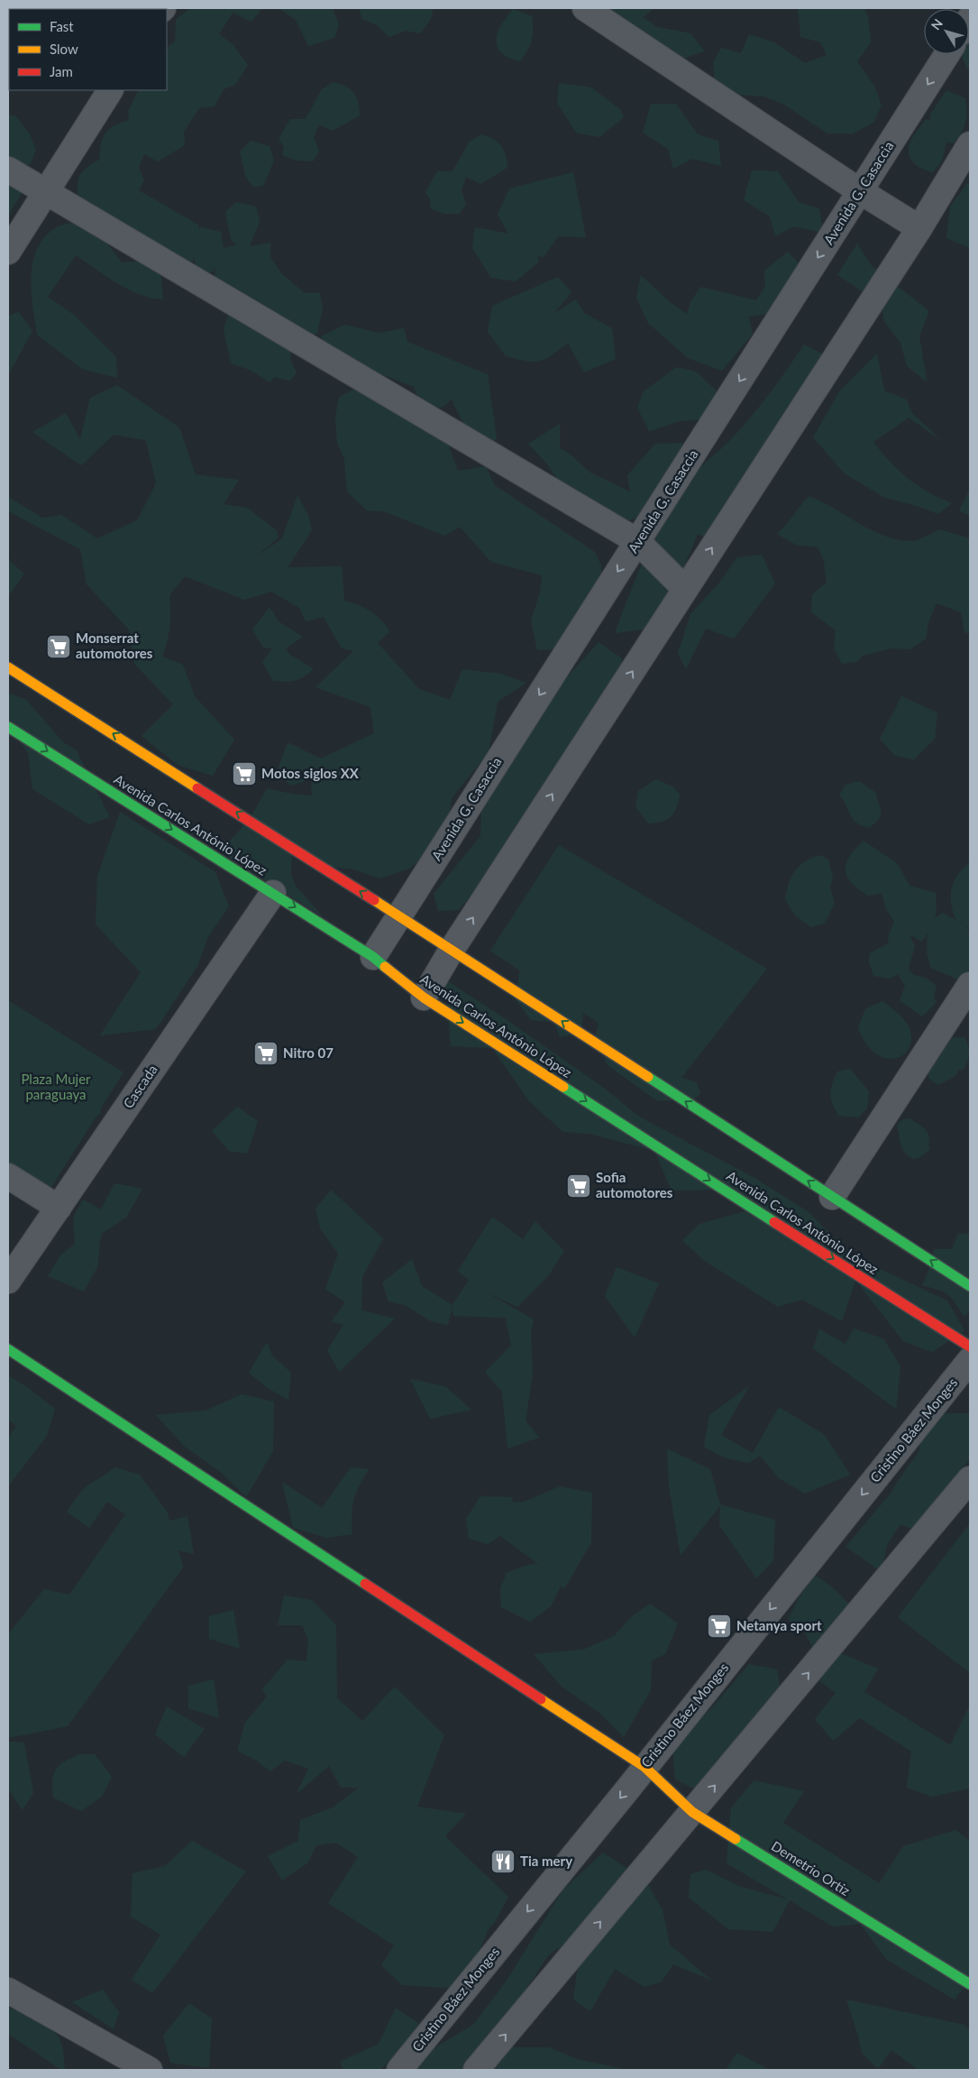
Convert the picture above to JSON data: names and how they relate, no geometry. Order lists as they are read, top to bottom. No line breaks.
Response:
{"streets":{"main road":["Avenida Carlos António López","Demetrio Ortiz"],"street":["Avenida G. Casaccia","Cascada","Cristino Báez Monges"]},"crossings":[["Avenida G. Casaccia","Avenida Carlos António López"],["Avenida Carlos António López","Cascada"],["Cristino Báez Monges","Demetrio Ortiz"]],"parks":["Plaza Mujer paraguaya"],"places":{"supermarket":["Monserrat automotores","Motos siglos XX","Nitro 07","Sofia automotores","Netanya sport"],"restaurant":["Tia mery"]},"legend":["Fast","Slow","Jam"],"north":"top left"}
